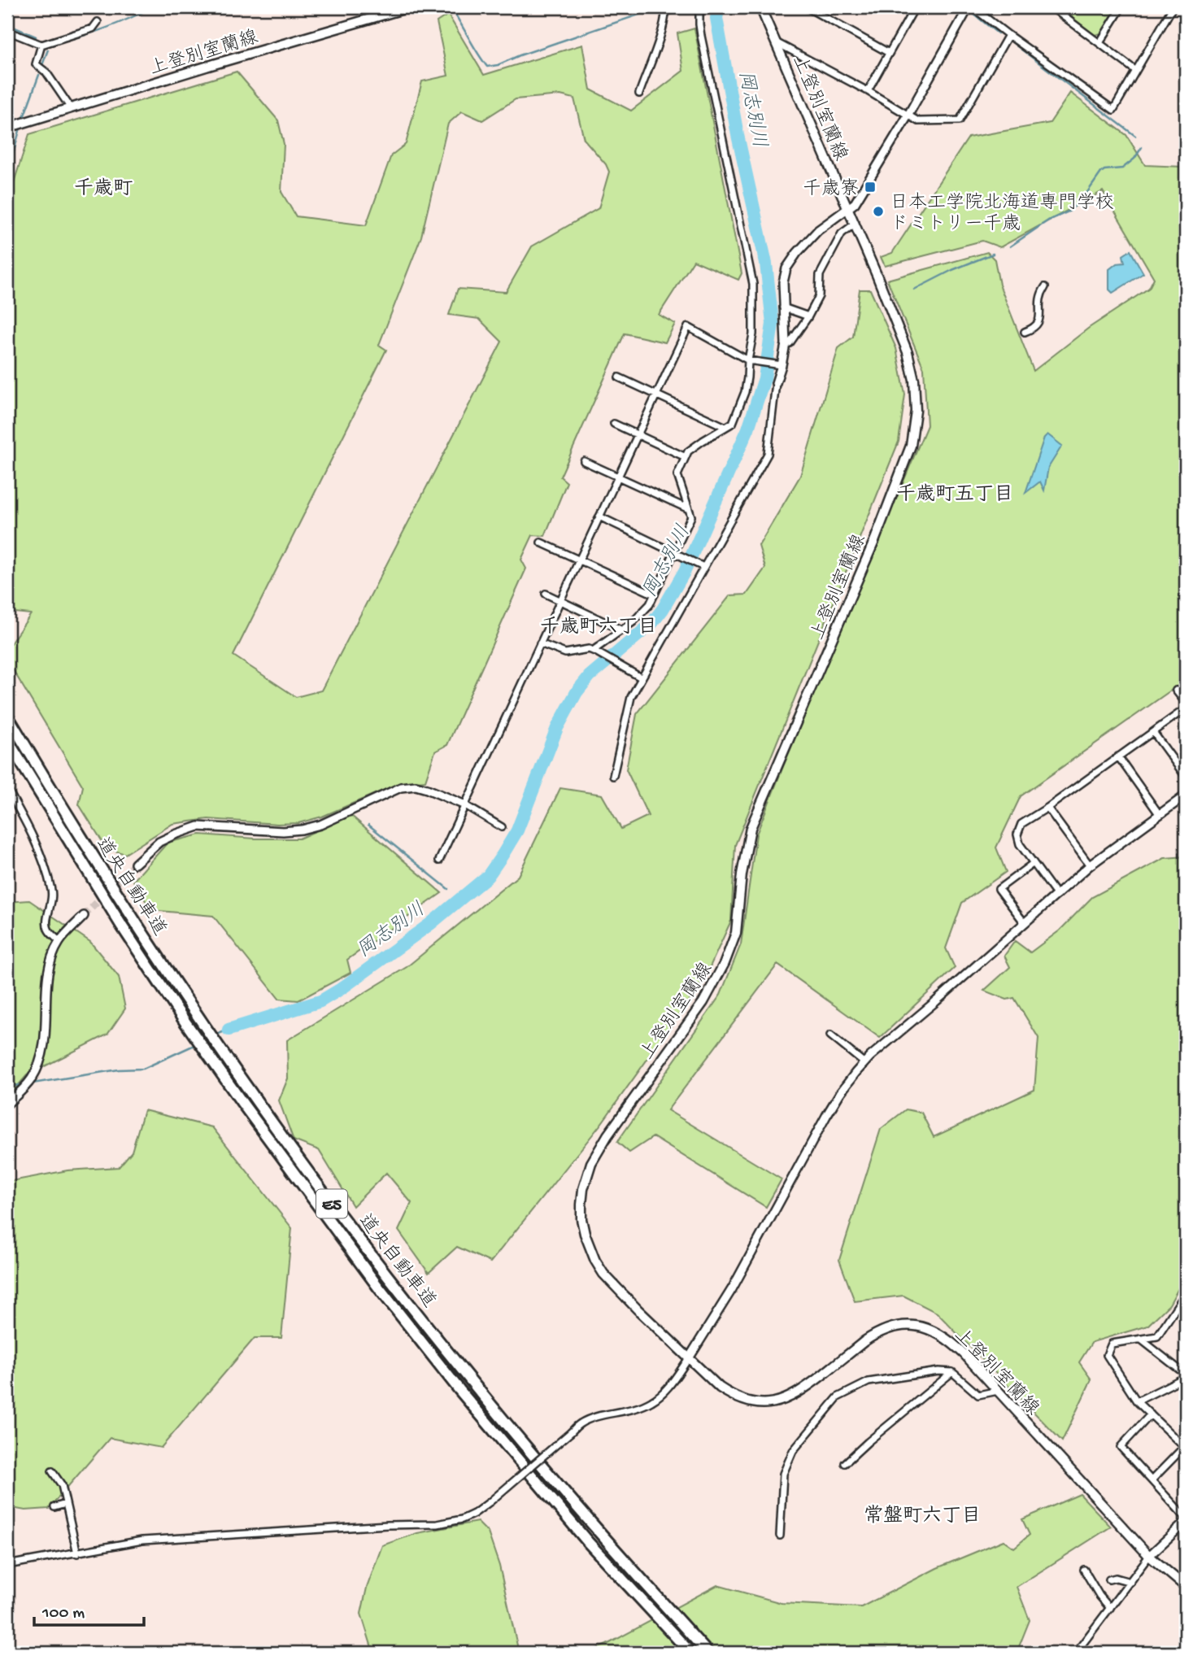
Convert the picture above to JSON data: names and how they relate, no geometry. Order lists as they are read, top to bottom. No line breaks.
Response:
{"streets":{"highway":["道央自動車道","E5"],"main road":["上登別室蘭線"]},"districts":["千歳町","千歳町五丁目","千歳町六丁目","常盤町六丁目"],"water":["岡志別川"],"places":{"transit":["千歳寮"],"other":["日本工学院北海道専門学校 ドミトリー千歳"]},"scale_bar":"100 m"}
